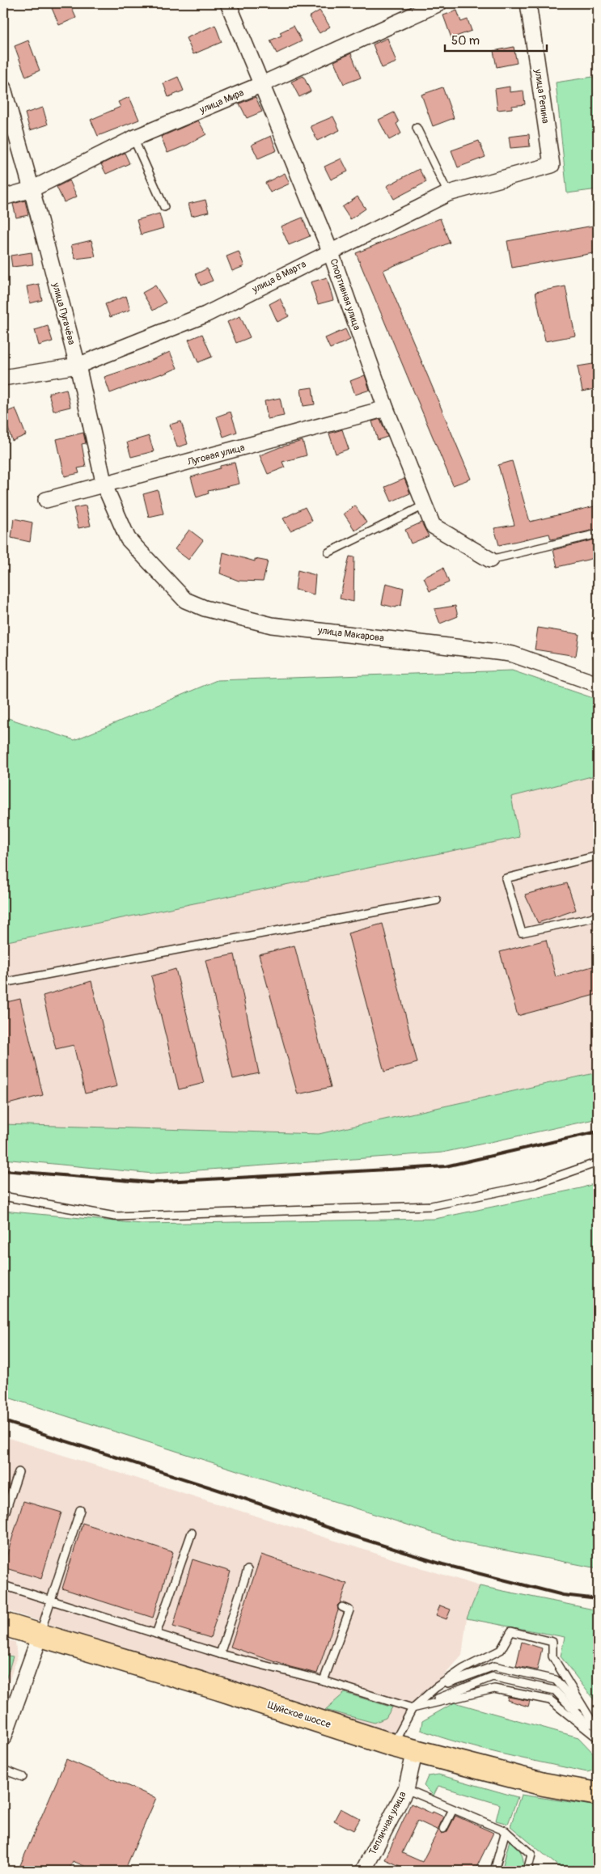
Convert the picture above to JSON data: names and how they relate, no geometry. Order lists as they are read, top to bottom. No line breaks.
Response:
{"streets":{"main road":["Шуйское шоссе"],"street":["улица Репина","улица Мира","улица 8 Марта","Спортивная улица","улица Пугачёва","Луговая улица","улица Макарова","Тепличная улица"]},"crossings":[["улица Репина","улица 8 Марта"],["улица Мира","Спортивная улица"],["улица Мира","улица Пугачёва"],["улица 8 Марта","Спортивная улица"],["улица 8 Марта","улица Пугачёва"],["Спортивная улица","Луговая улица"],["улица Пугачёва","Луговая улица"],["улица Пугачёва","улица Макарова"],["Шуйское шоссе","Тепличная улица"]],"scale_bar":"50 m"}
